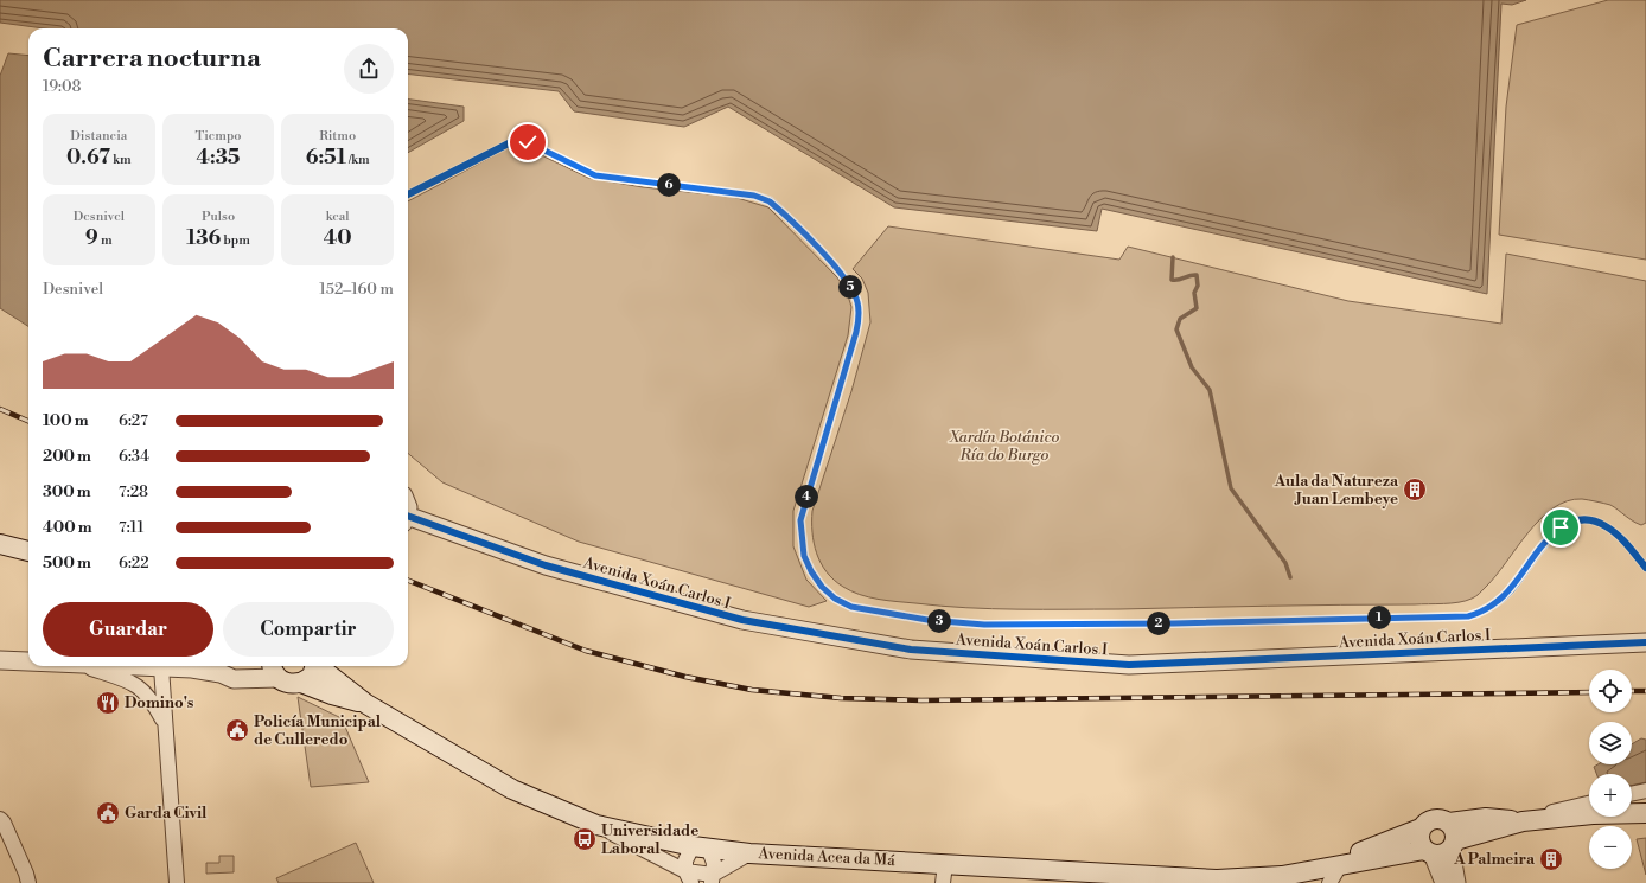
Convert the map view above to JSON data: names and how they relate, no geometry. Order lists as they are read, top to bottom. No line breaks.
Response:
{"streets":{"main road":["Avenida Acea da Má"],"street":["Avenida Xoán Carlos I"]},"parks":["Xardín Botánico Ría do Burgo"],"places":{"building":["Aula da Natureza Juan Lembeye","A Palmeira"],"restaurant":["Domino's"],"public building":["Policía Municipal de Culleredo","Garda Civil"],"bus stop":["Universidade Laboral"]},"page":{"heading":["Carrera nocturna","19:08"],"stats":[["Distancia","0.67 km"],["Tiempo","4:35"],["Ritmo","6:51 /km"],["Desnivel","9 m"],["Pulso","136 bpm"],["kcal","40"]],"pins":["6","5","4","1","3","2"],"chart":["Desnivel","152–160 m"],"list":[{"name":"100 m","note":"6:27"},{"name":"200 m","note":"6:34"},{"name":"300 m","note":"7:28"},{"name":"400 m","note":"7:11"},{"name":"500 m","note":"6:22"}],"buttons":["Guardar","Compartir"],"map_buttons":["+","−"]}}
